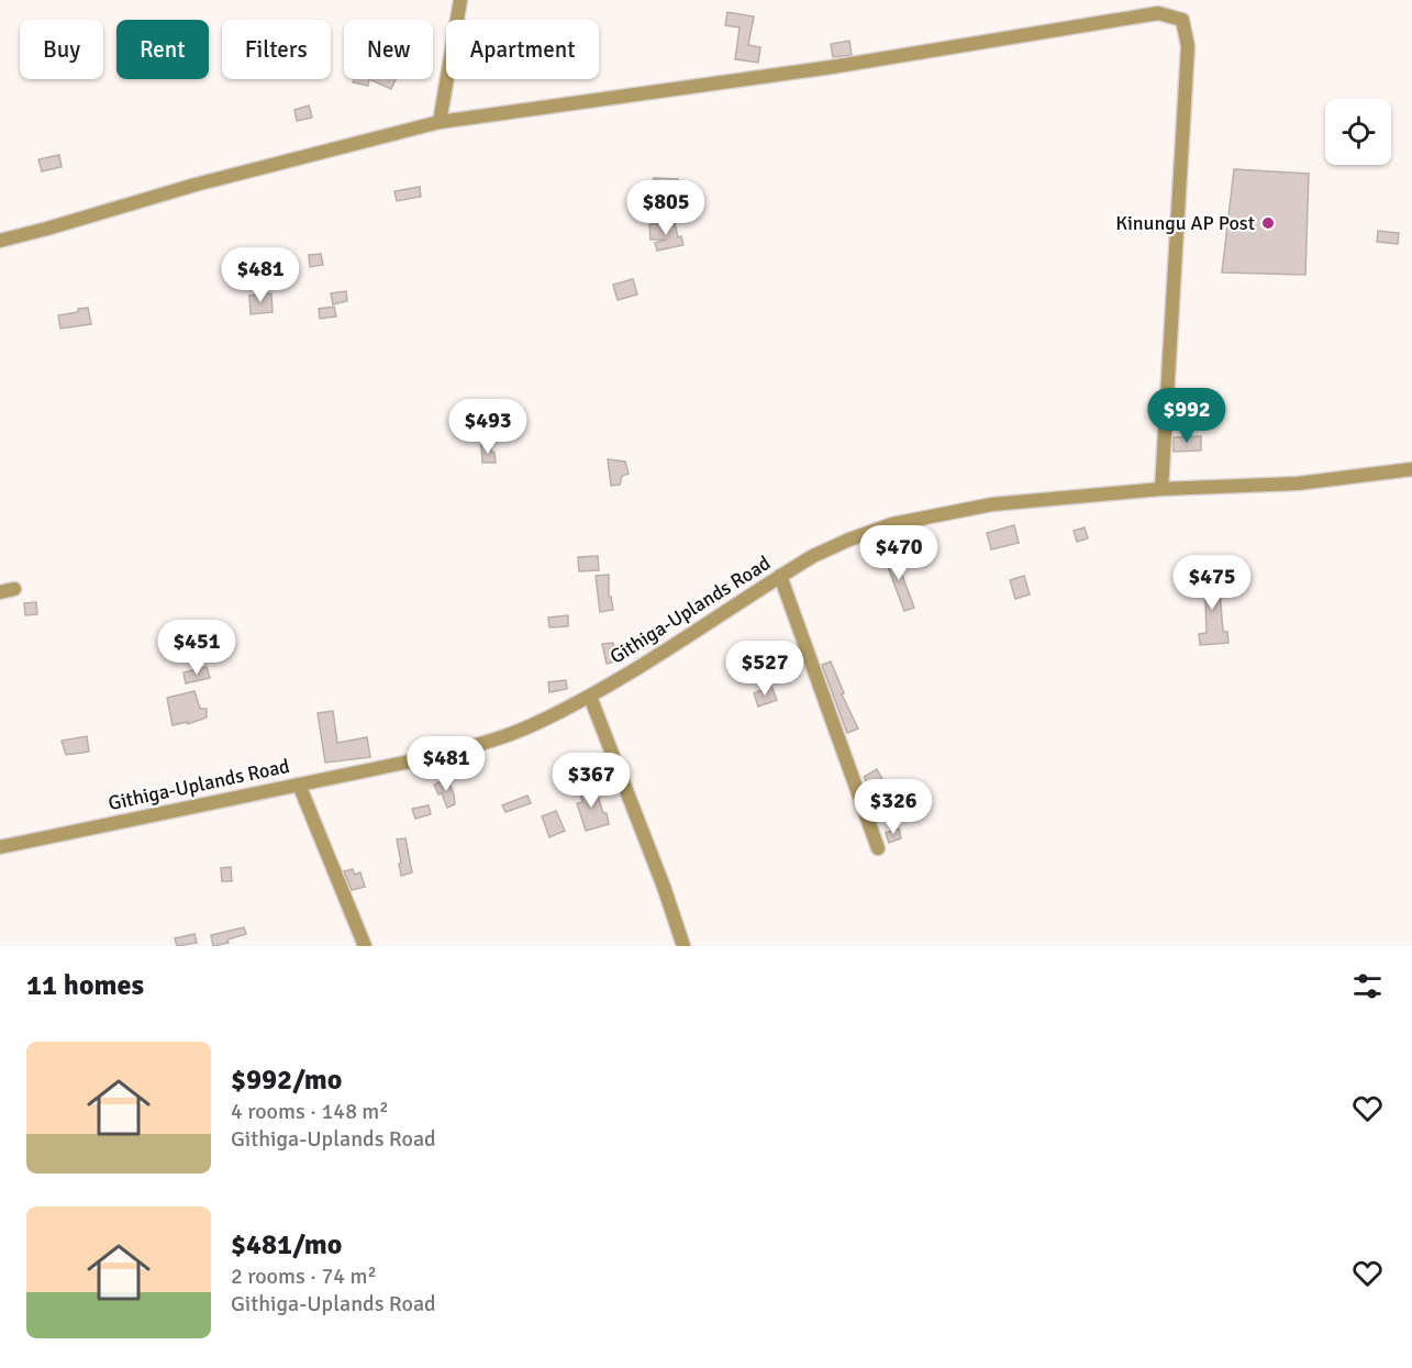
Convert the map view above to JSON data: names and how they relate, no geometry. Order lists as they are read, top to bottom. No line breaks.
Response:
{"streets":{"street":["Githiga-Uplands Road"]},"places":["Kinungu AP Post"],"page":{"chip":["Buy","Rent","Filters","New","Apartment"],"price":["$805","$481","$992","$493","$470","$475","$451","$527","$481","$367","$326"],"heading":"11 homes","list":[{"name":"$992/mo","note":"4 rooms · 148 m² · Githiga-Uplands Road"},{"name":"$481/mo","note":"2 rooms · 74 m² · Githiga-Uplands Road"}]}}
